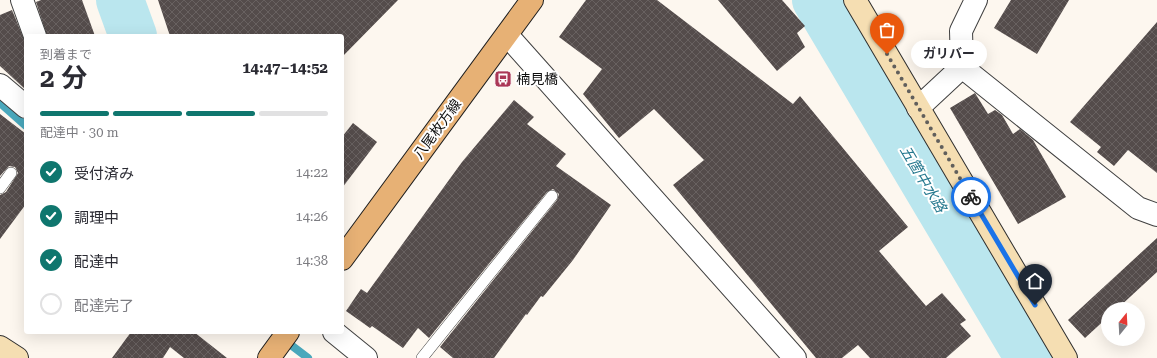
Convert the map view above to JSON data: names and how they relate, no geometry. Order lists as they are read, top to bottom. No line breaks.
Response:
{"streets":{"main road":["八尾枚方線"]},"water":["五箇中水路"],"places":{"other":["ガリバー"],"bus stop":["楠見橋"]},"north":"top","page":{"heading":["2 分","到着まで","14:47–14:52"],"bubble":"ガリバー","bar":"配達中 · 30 m","list":[["受付済み","14:22"],["調理中","14:26"],["配達中","14:38"],"配達完了"]}}
